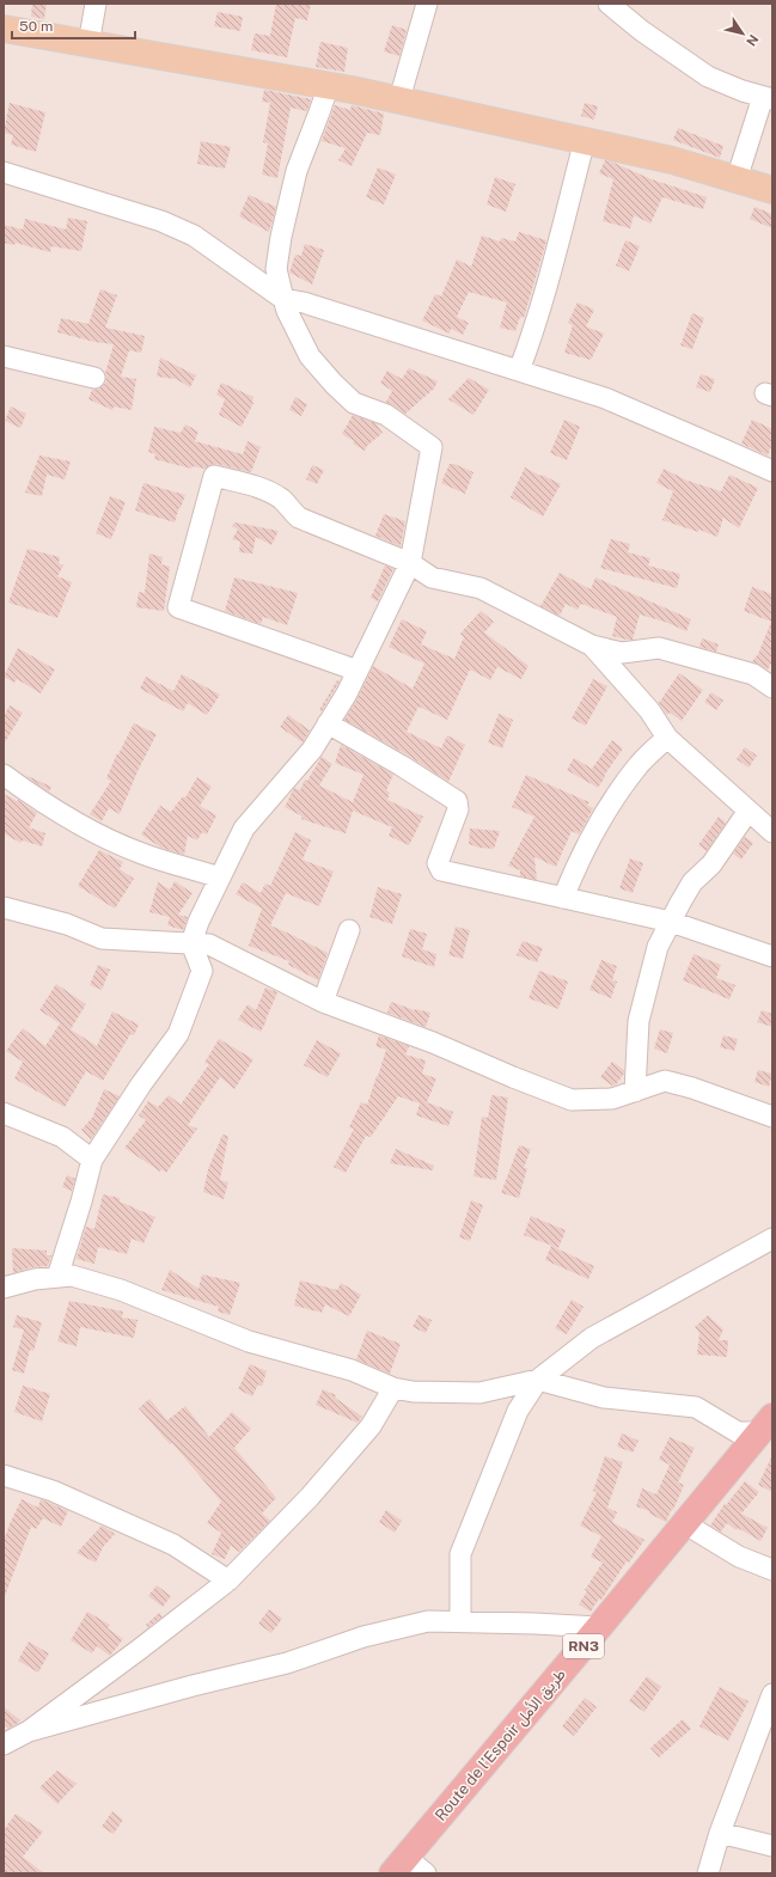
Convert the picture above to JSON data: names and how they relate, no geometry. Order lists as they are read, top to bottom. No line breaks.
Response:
{"streets":{"highway":["RN3","Route de l’Espoir طريق الأمل"]},"scale_bar":"50 m","north":"bottom right"}
